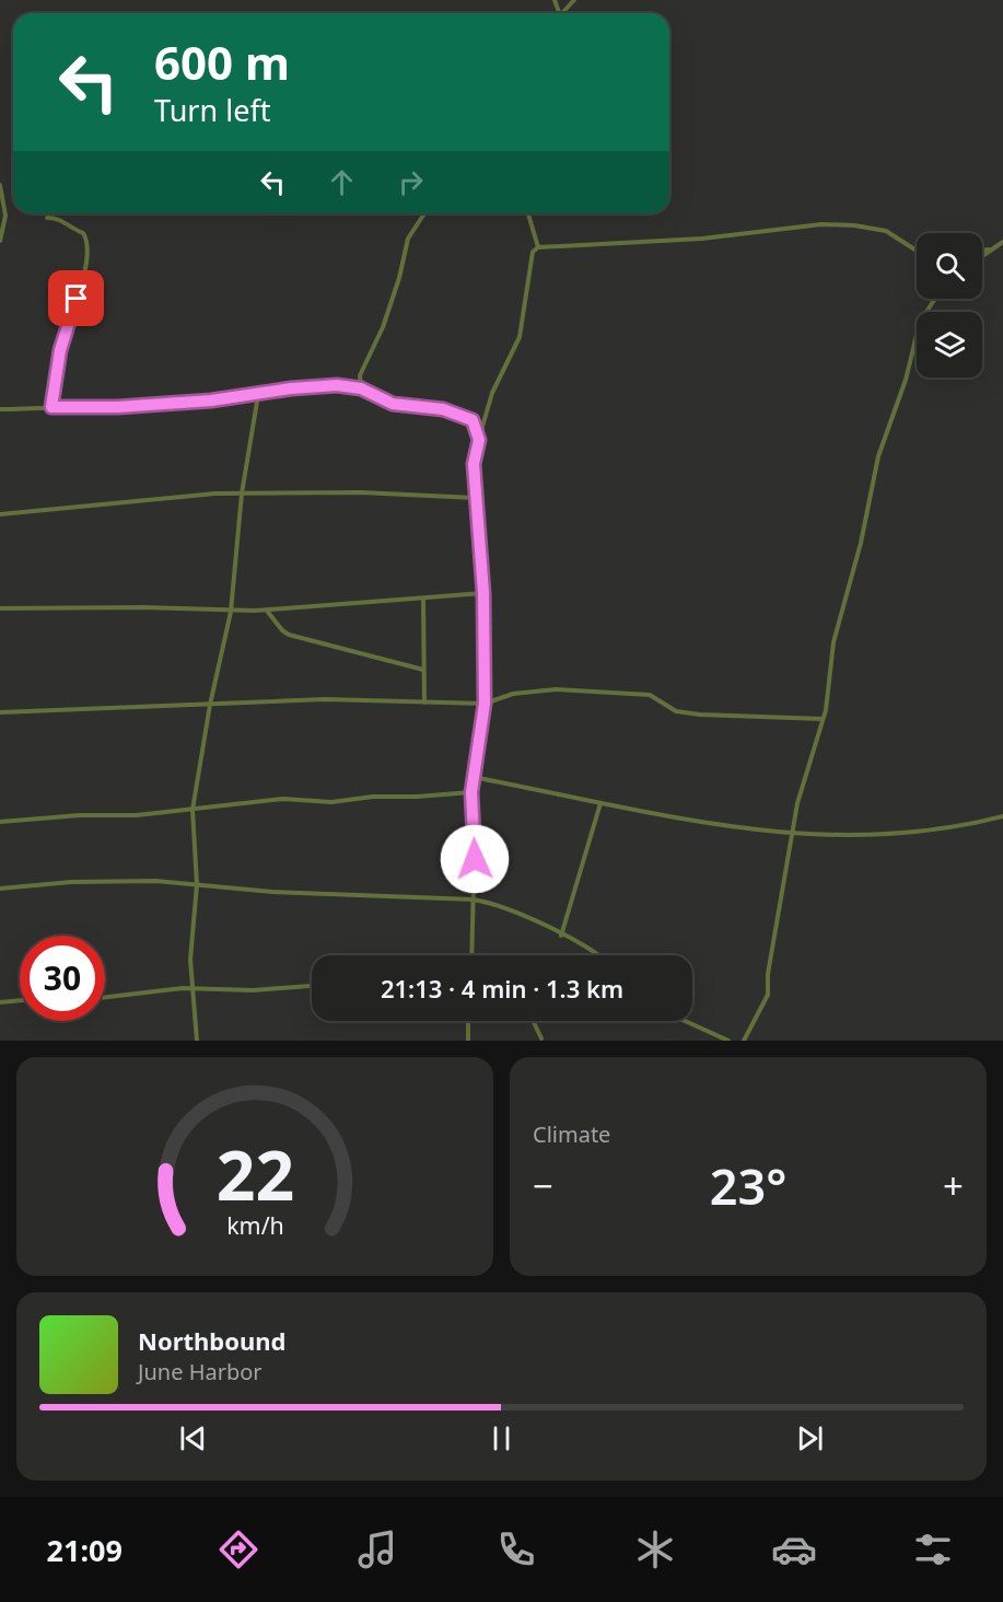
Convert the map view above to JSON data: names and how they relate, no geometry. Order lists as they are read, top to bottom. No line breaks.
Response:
{"page":{"turn":["600 m","Turn left"],"limit":"30","trip":"21:13 · 4 min · 1.3 km","tile":"Climate","heat":["−","23°","+"],"song":["Northbound","June Harbor"],"tabs":"21:09","gauge":["22","km/h"]}}
